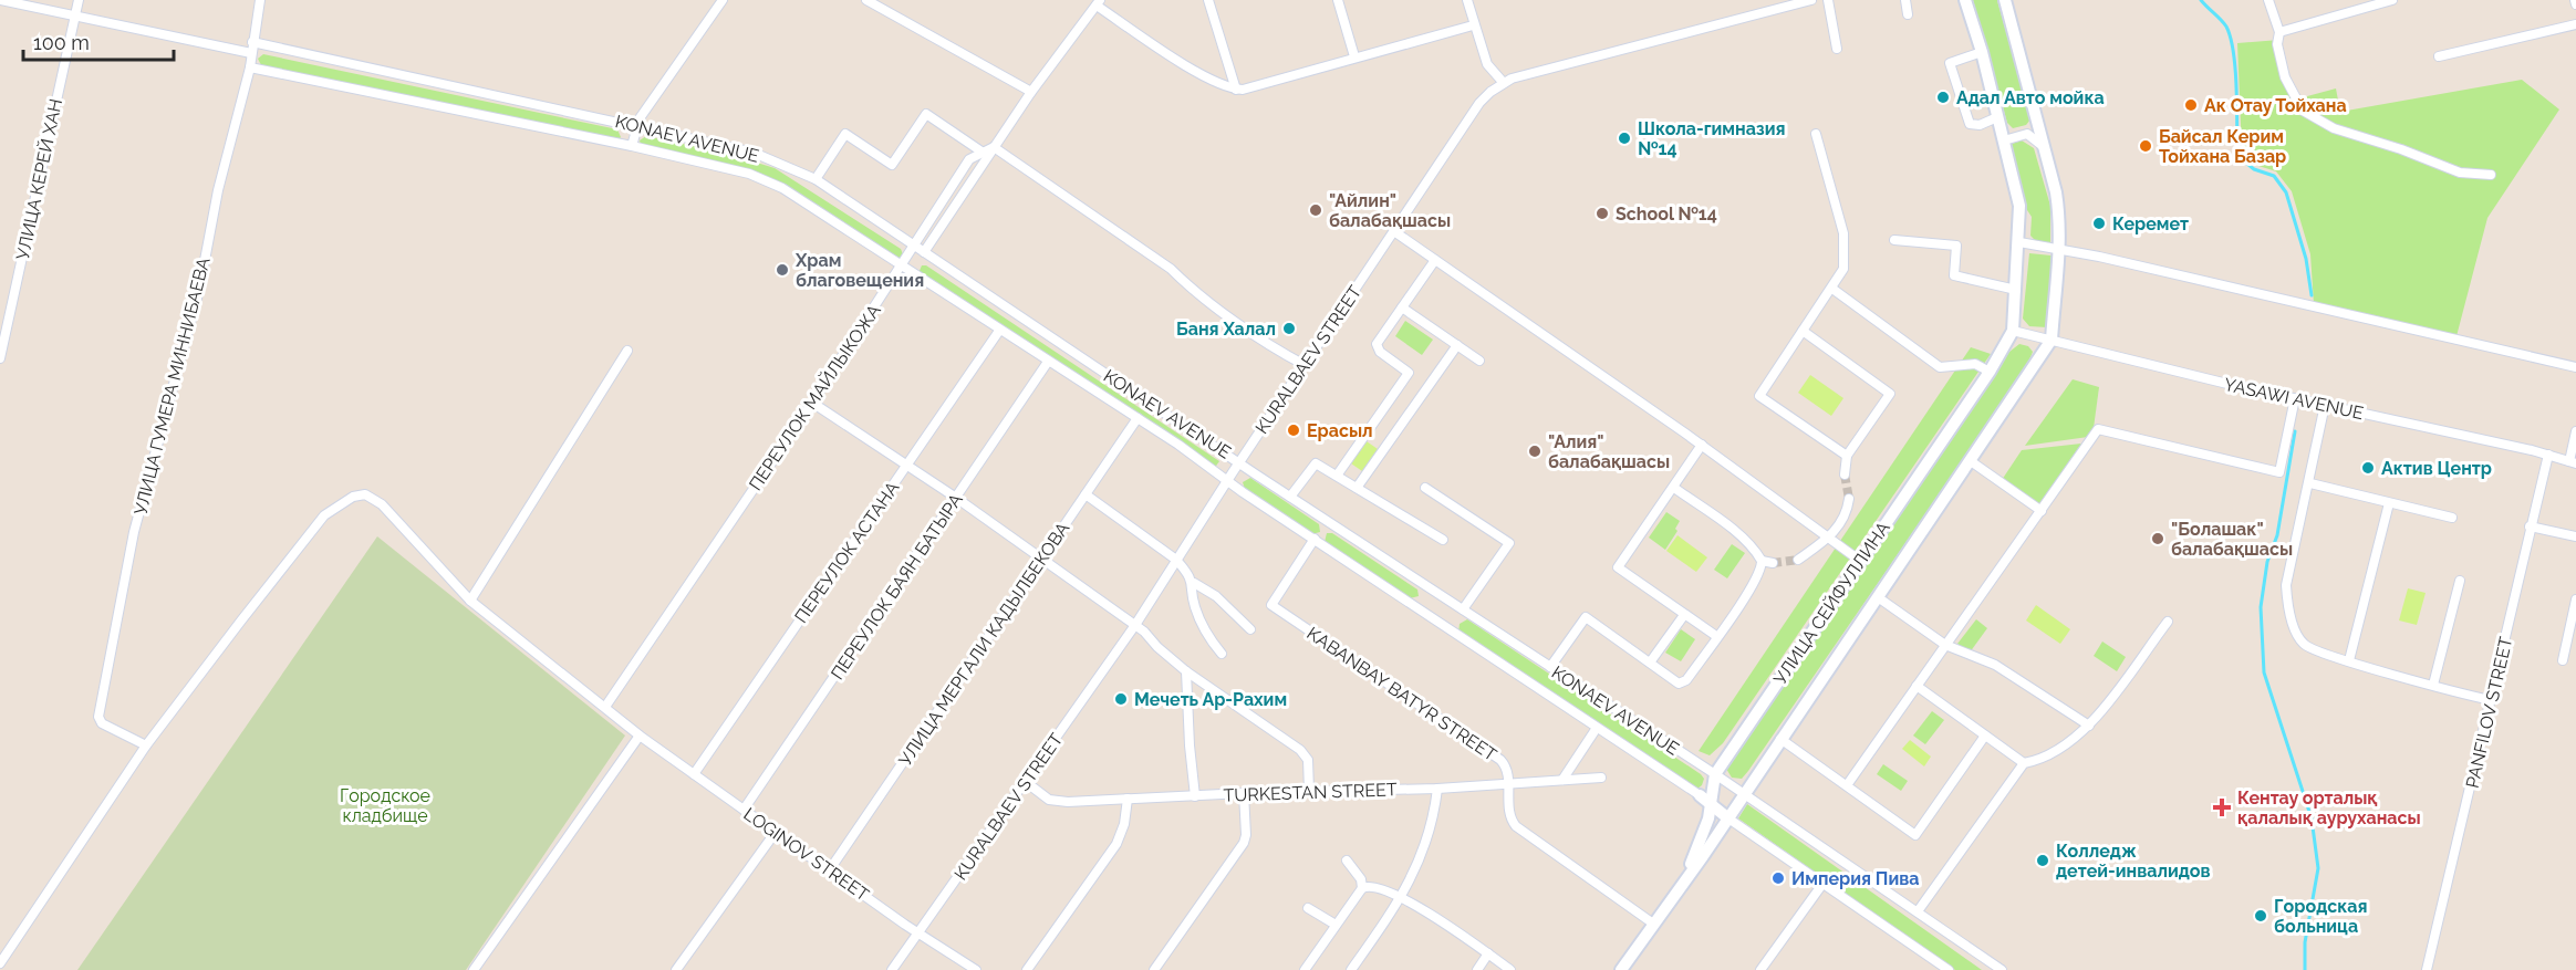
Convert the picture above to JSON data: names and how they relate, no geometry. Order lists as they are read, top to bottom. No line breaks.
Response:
{"streets":{"main road":["KONAEV AVENUE","УЛИЦА СЕЙФУЛЛИНА"],"street":["УЛИЦА КЕРЕЙ ХАН","KURALBAEV STREET","УЛИЦА ГУМЕРА МИННИБАЕВА","ПЕРЕУЛОК МАЙЛЫКОЖА","YASAWI AVENUE","ПЕРЕУЛОК АСТАНА","ПЕРЕУЛОК БАЯН БАТЫРА","УЛИЦА МЕРГАЛИ КАДЫЛБЕКОВА","KABANBAY BATYR STREET","PANFILOV STREET","TURKESTAN STREET","LOGINOV STREET"]},"crossings":[["KONAEV AVENUE","KURALBAEV STREET"],["KONAEV AVENUE","УЛИЦА ГУМЕРА МИННИБАЕВА"],["KONAEV AVENUE","ПЕРЕУЛОК МАЙЛЫКОЖА"],["KONAEV AVENUE","ПЕРЕУЛОК АСТАНА"],["KONAEV AVENUE","ПЕРЕУЛОК БАЯН БАТЫРА"],["KONAEV AVENUE","УЛИЦА СЕЙФУЛЛИНА"],["KONAEV AVENUE","УЛИЦА МЕРГАЛИ КАДЫЛБЕКОВА"],["KONAEV AVENUE","KABANBAY BATYR STREET"],["KURALBAEV STREET","TURKESTAN STREET"],["KURALBAEV STREET","LOGINOV STREET"],["УЛИЦА ГУМЕРА МИННИБАЕВА","LOGINOV STREET"],["ПЕРЕУЛОК МАЙЛЫКОЖА","LOGINOV STREET"],["YASAWI AVENUE","УЛИЦА СЕЙФУЛЛИНА"],["YASAWI AVENUE","PANFILOV STREET"],["ПЕРЕУЛОК АСТАНА","LOGINOV STREET"],["ПЕРЕУЛОК БАЯН БАТЫРА","LOGINOV STREET"],["УЛИЦА МЕРГАЛИ КАДЫЛБЕКОВА","LOGINOV STREET"],["KABANBAY BATYR STREET","TURKESTAN STREET"]],"parks":["Городское кладбище"],"places":{"other":["Адал Авто мойка","Ак Отау Тойхана","Школа-гимназия №14","Байсал Керим Тойхана Базар","\"Айлин\" балабақшасы","School №14","Керемет","Храм благовещения","Баня Халал","Ерасыл","\"Алия\" балабақшасы","Актив Центр","\"Болашак\" балабақшасы","Мечеть Ар-Рахим","Колледж детей-инвалидов","Империя Пива","Городская больница"],"health":["Кентау орталық қалалық ауруханасы"]},"scale_bar":"100 m"}
